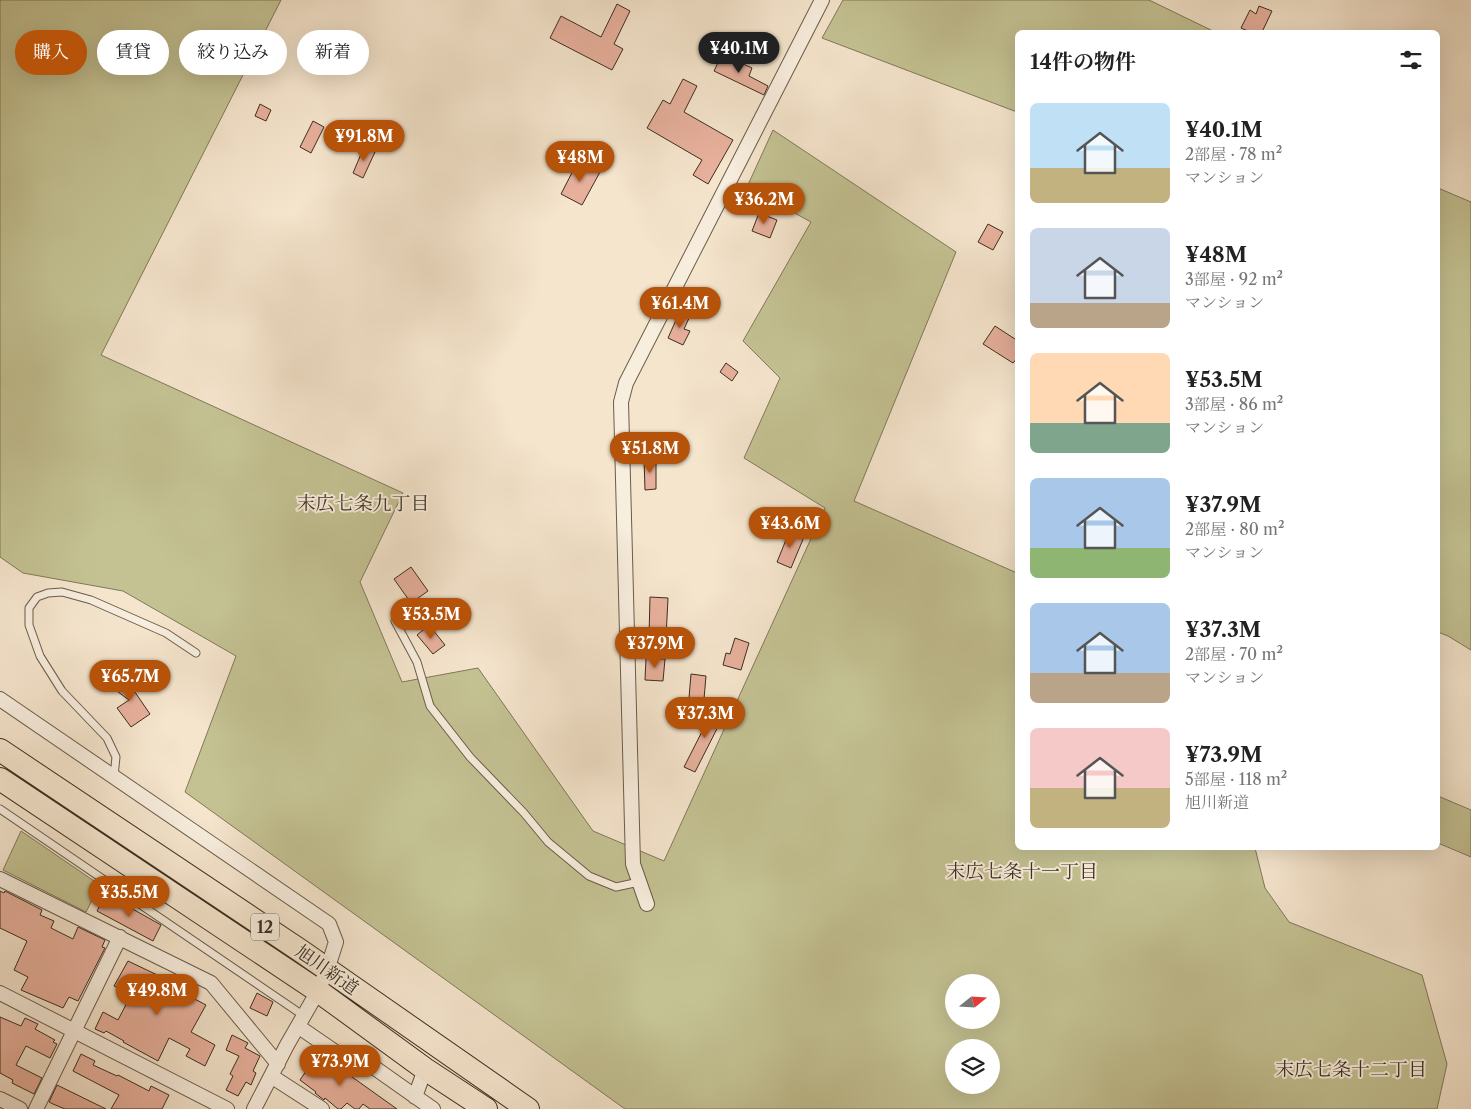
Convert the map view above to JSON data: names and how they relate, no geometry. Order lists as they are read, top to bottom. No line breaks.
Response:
{"streets":{"highway":["12","旭川新道"]},"districts":["末広七条九丁目","末広七条十一丁目","末広七条十二丁目"],"north":"right","page":{"chip":["購入","賃貸","絞り込み","新着"],"heading":"14件の物件","price":["¥40.1M","¥91.8M","¥48M","¥36.2M","¥61.4M","¥51.8M","¥43.6M","¥53.5M","¥37.9M","¥65.7M","¥37.3M","¥35.5M","¥49.8M","¥73.9M"],"list":[{"name":"¥40.1M","note":"2部屋 · 78 m² · マンション"},{"name":"¥48M","note":"3部屋 · 92 m² · マンション"},{"name":"¥53.5M","note":"3部屋 · 86 m² · マンション"},{"name":"¥37.9M","note":"2部屋 · 80 m² · マンション"},{"name":"¥37.3M","note":"2部屋 · 70 m² · マンション"},{"name":"¥73.9M","note":"5部屋 · 118 m² · 旭川新道"}]}}
